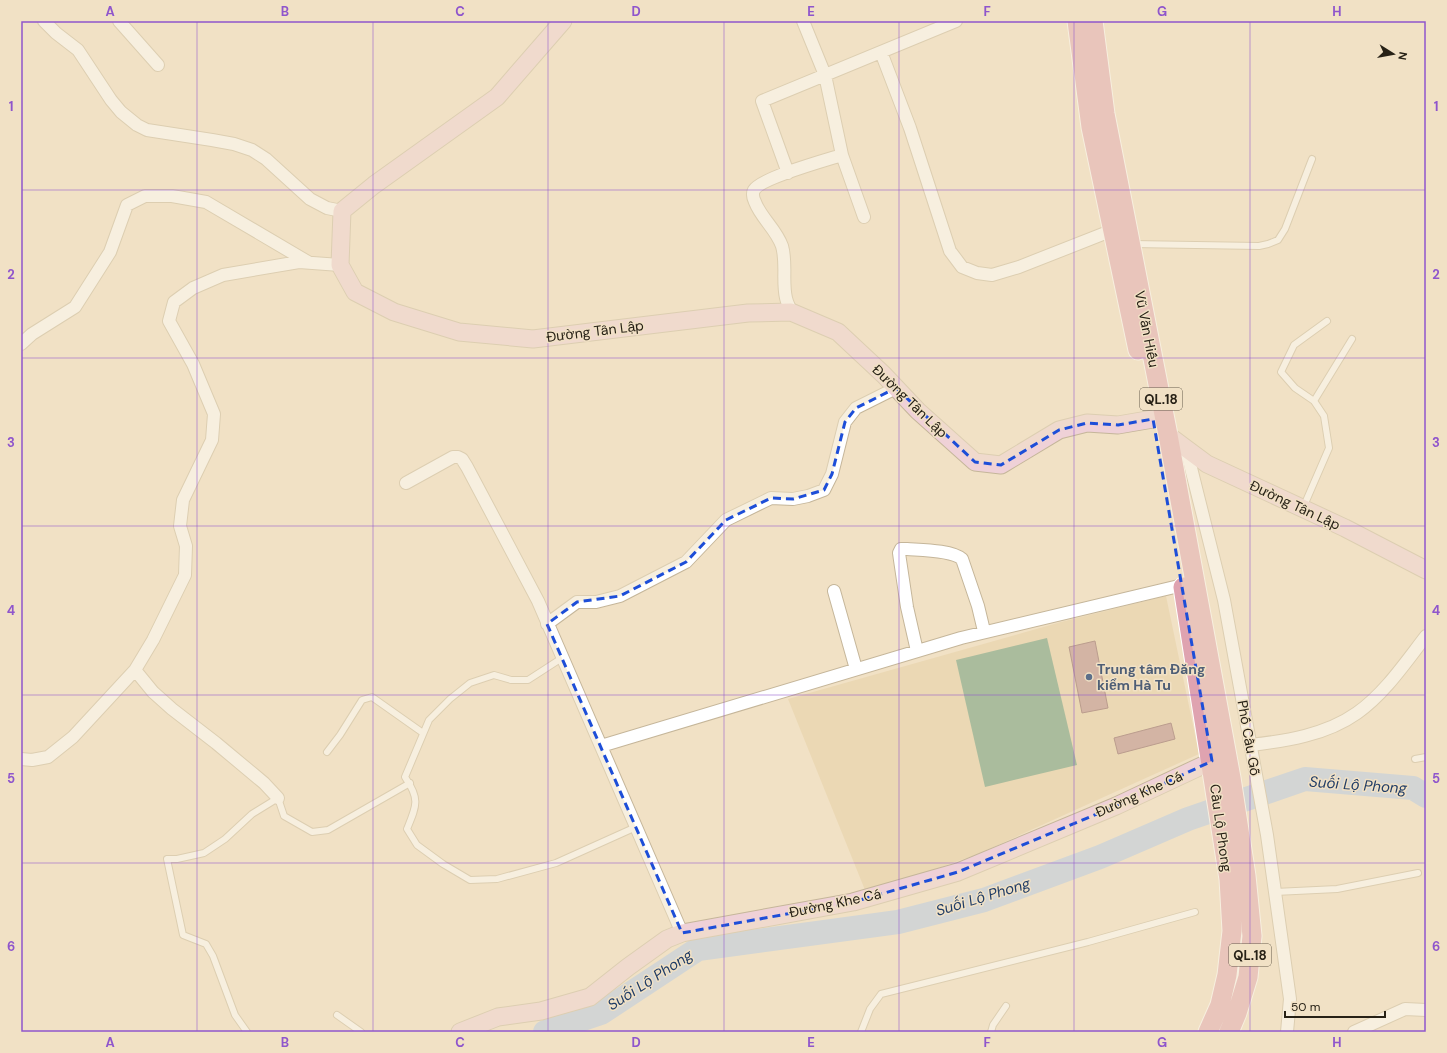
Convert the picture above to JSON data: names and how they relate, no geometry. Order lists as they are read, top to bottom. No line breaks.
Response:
{"streets":{"main road":["Vũ Văn Hiếu","QL.18","Cầu Lộ Phong"],"street":["Đường Tân Lập","Phố Cầu Gỗ","Đường Khe Cá"]},"crossings":[["Vũ Văn Hiếu","Đường Tân Lập"],["Vũ Văn Hiếu","Đường Khe Cá"],["Vũ Văn Hiếu","Cầu Lộ Phong"],["Đường Tân Lập","Phố Cầu Gỗ"],["QL.18","Cầu Lộ Phong"],["Đường Khe Cá","Cầu Lộ Phong"]],"water":["Suối Lộ Phong"],"places":["Trung tâm Đăng kiểm Hà Tu"],"scale_bar":"50 m","north":"right","grid":{"columns":["A","B","C","D","E","F","G","H"],"rows":["1","2","3","4","5","6"]}}
